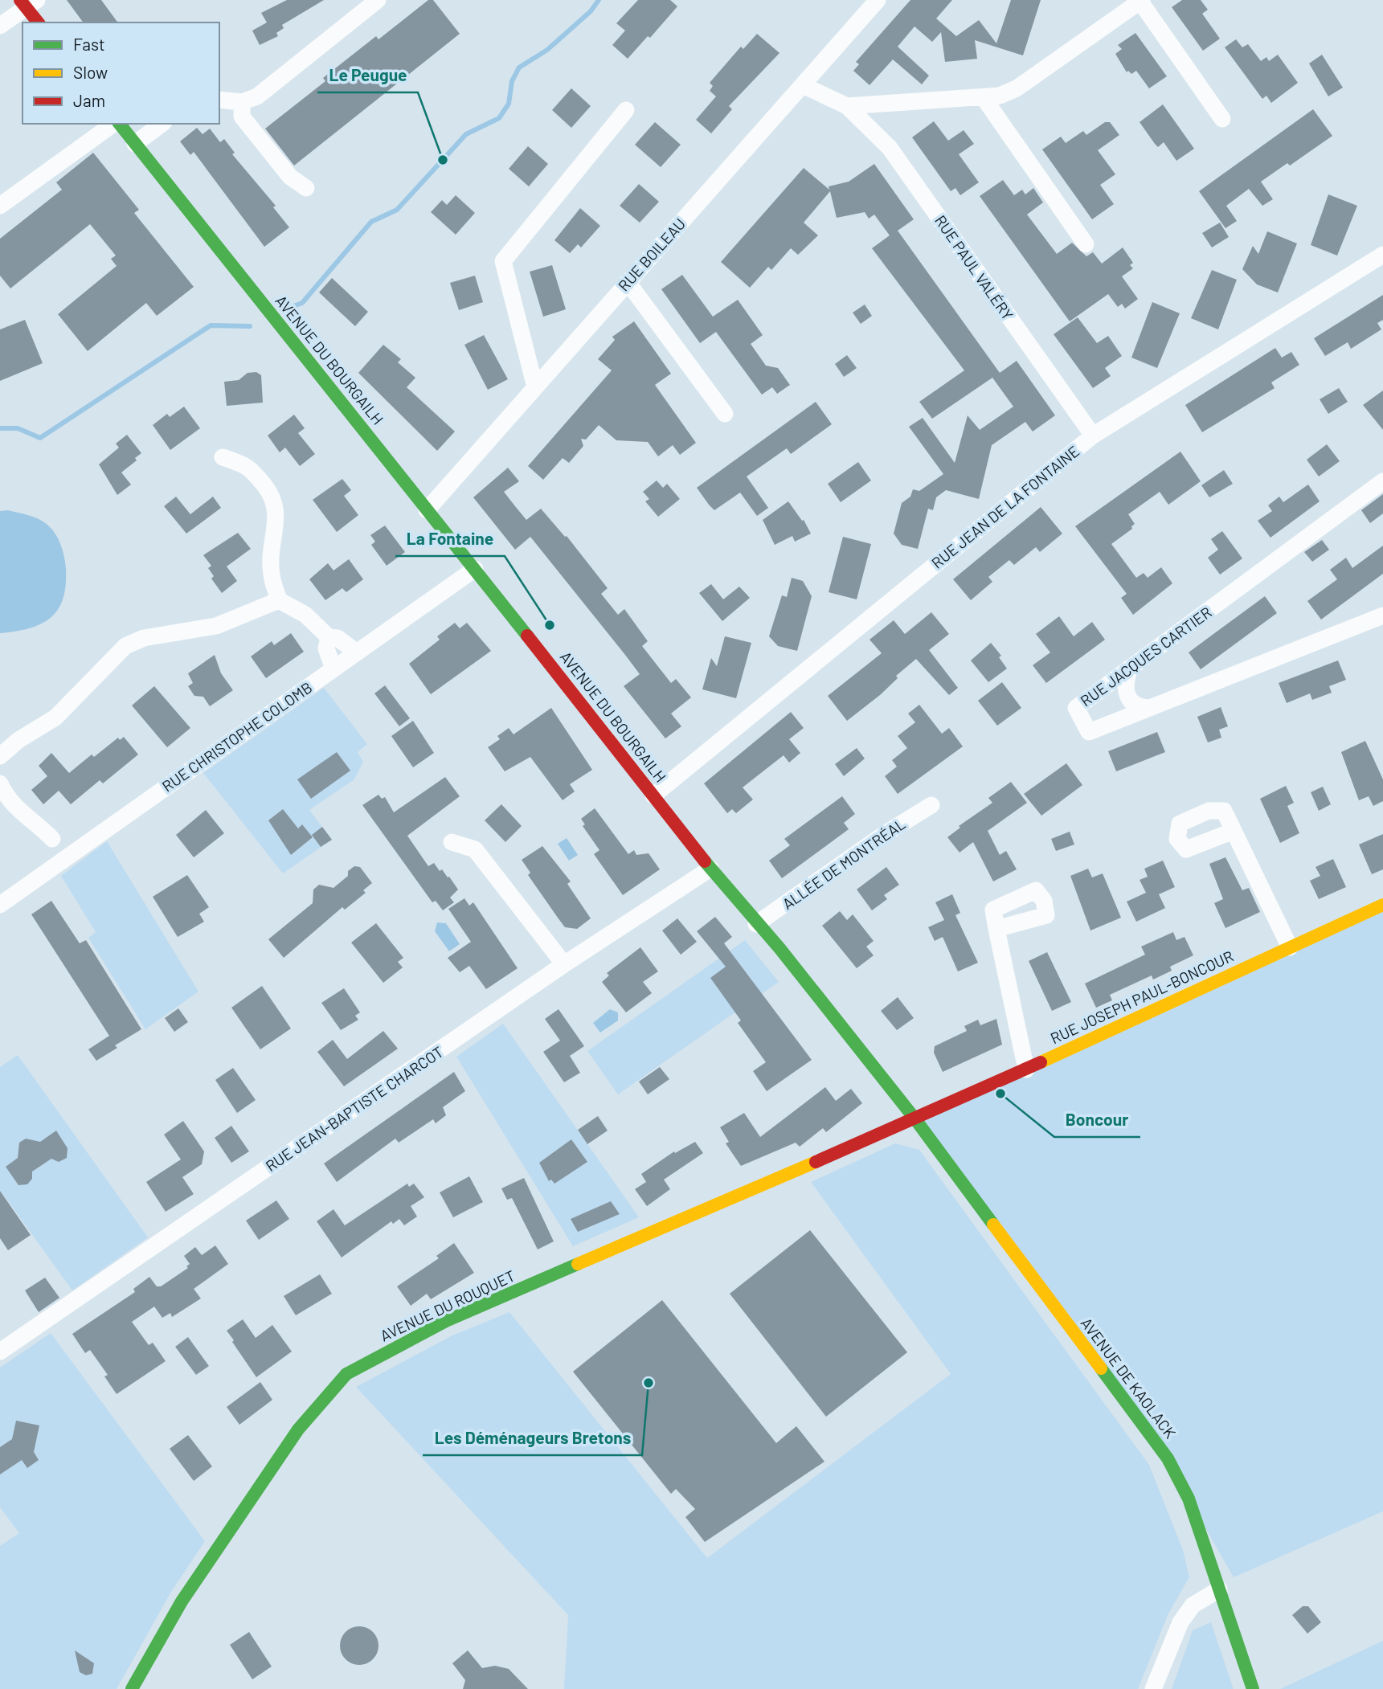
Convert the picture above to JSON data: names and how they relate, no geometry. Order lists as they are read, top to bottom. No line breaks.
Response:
{"streets":{"main road":["AVENUE DU BOURGAILH","RUE JOSEPH PAUL-BONCOUR","AVENUE DU ROUQUET","AVENUE DE KAOLACK"],"street":["RUE BOILEAU","RUE PAUL VALÉRY","RUE JEAN DE LA FONTAINE","RUE JACQUES CARTIER","RUE CHRISTOPHE COLOMB","ALLÉE DE MONTRÉAL","RUE JEAN-BAPTISTE CHARCOT"]},"crossings":[["RUE BOILEAU","AVENUE DU BOURGAILH"],["RUE PAUL VALÉRY","RUE JEAN DE LA FONTAINE"],["AVENUE DU BOURGAILH","RUE JEAN DE LA FONTAINE"],["AVENUE DU BOURGAILH","RUE CHRISTOPHE COLOMB"],["AVENUE DU BOURGAILH","ALLÉE DE MONTRÉAL"],["AVENUE DU BOURGAILH","RUE JOSEPH PAUL-BONCOUR"],["AVENUE DU BOURGAILH","RUE JEAN-BAPTISTE CHARCOT"],["AVENUE DU BOURGAILH","AVENUE DU ROUQUET"],["AVENUE DU BOURGAILH","AVENUE DE KAOLACK"],["RUE JOSEPH PAUL-BONCOUR","AVENUE DU ROUQUET"],["RUE JOSEPH PAUL-BONCOUR","AVENUE DE KAOLACK"],["AVENUE DU ROUQUET","AVENUE DE KAOLACK"]],"places":["Le Peugue","La Fontaine","Boncour","Les Déménageurs Bretons"],"legend":["Fast","Slow","Jam"]}
